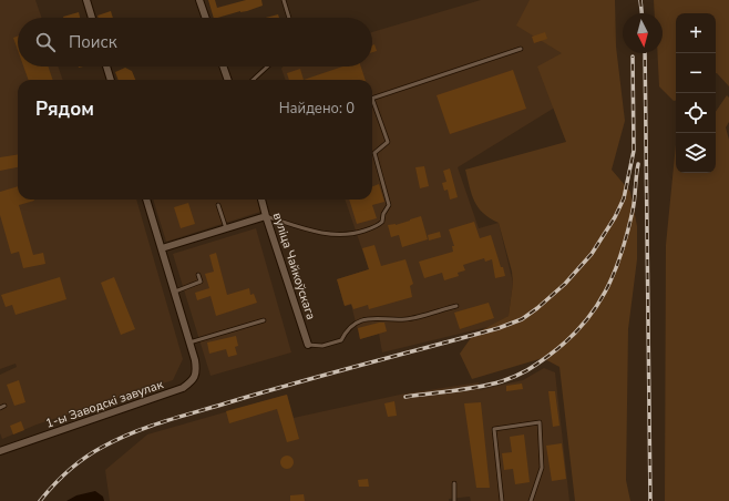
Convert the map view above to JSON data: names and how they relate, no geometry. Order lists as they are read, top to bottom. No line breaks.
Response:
{"streets":{"street":["вуліца Чайкоўскага","1-ы Заводскі завулак"]},"north":"bottom","page":{"map_buttons":["+","−"],"search":"Поиск","heading":["Рядом","Найдено: 0"]}}
